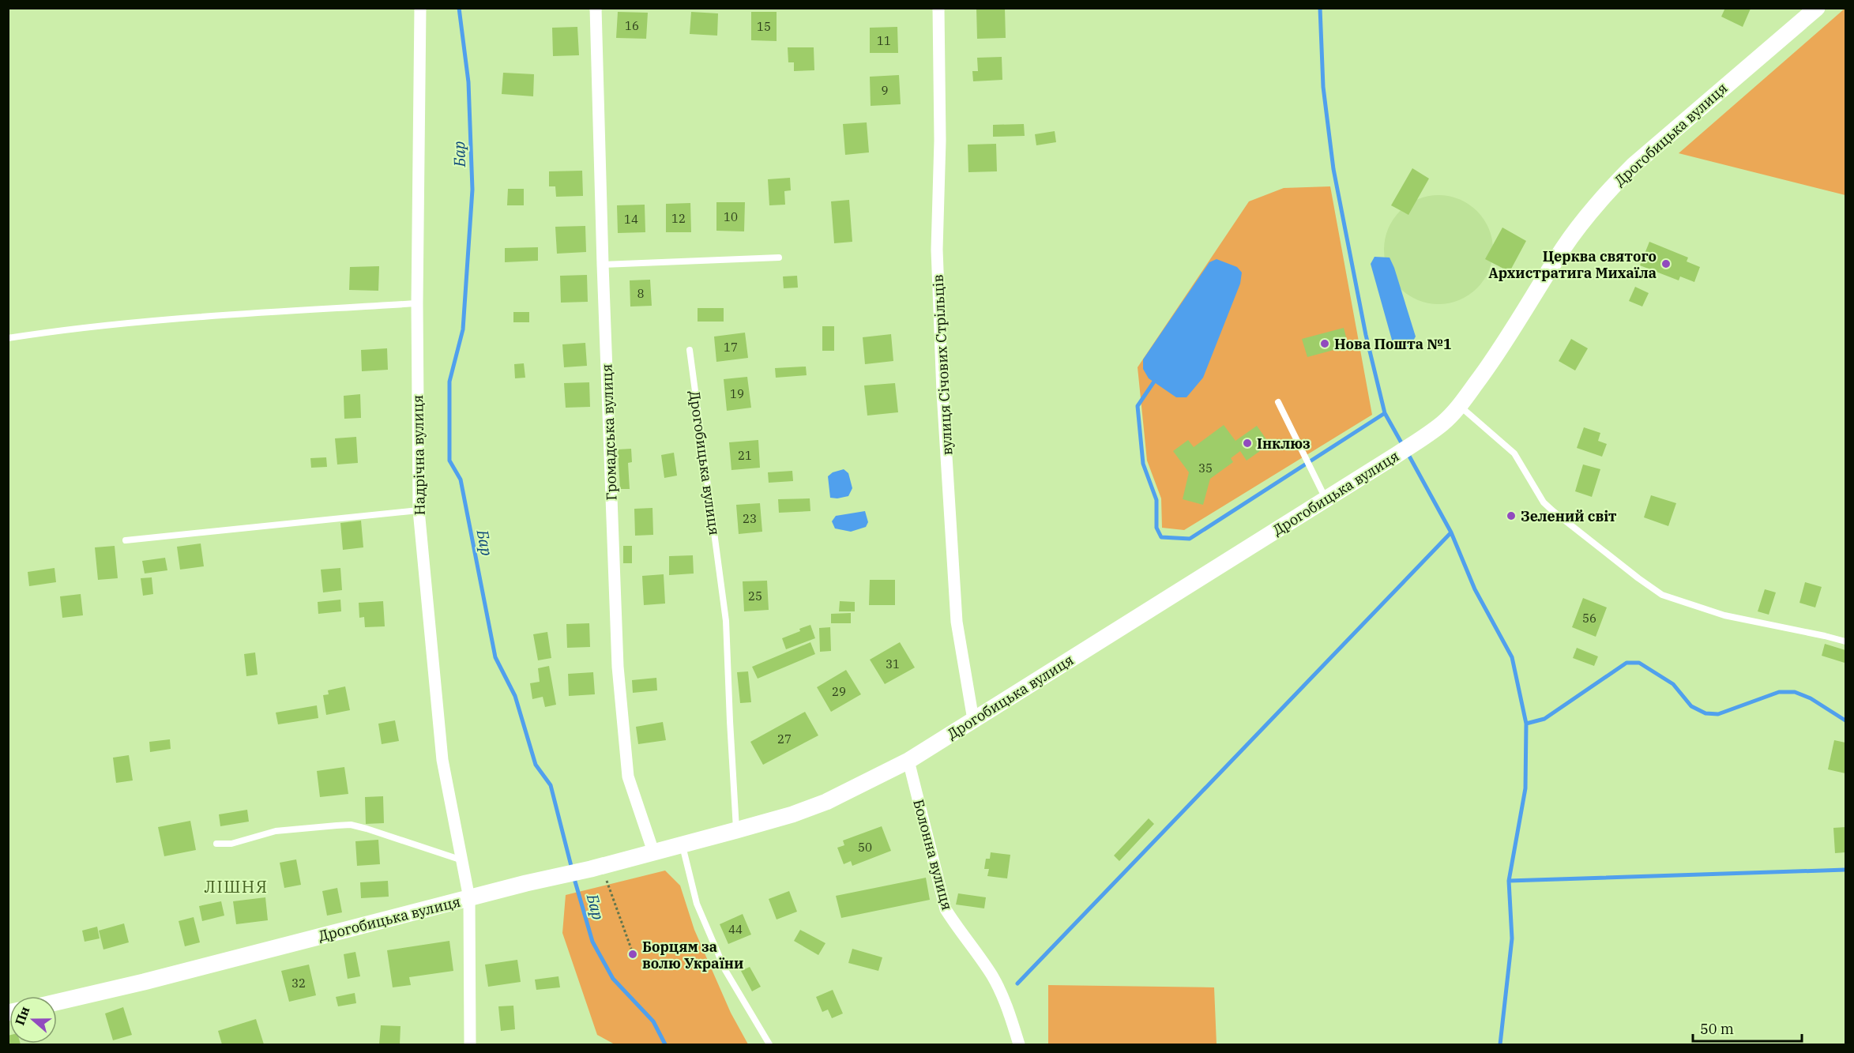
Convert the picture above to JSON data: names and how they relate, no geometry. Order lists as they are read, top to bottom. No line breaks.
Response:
{"streets":{"main road":["Дрогобицька вулиця"],"street":["вулиця Січових Стрільців","Громадська вулиця","Надрічна вулиця","Болонна вулиця"]},"crossings":[["Дрогобицька вулиця","вулиця Січових Стрільців"],["Дрогобицька вулиця","Громадська вулиця"],["Дрогобицька вулиця","Надрічна вулиця"],["Дрогобицька вулиця","Болонна вулиця"]],"districts":["ЛІШНЯ"],"water":["Бар"],"places":["Церква святого Архистратига Михаїла","Нова Пошта №1","Інклюз","Зелений світ","Борцям за волю України"],"house_numbers":["16","15","11","9","10","12","14","8","17","19","21","35","23","25","56","31","29","27","50","44","32"],"scale_bar":"50 m","north":"left"}
